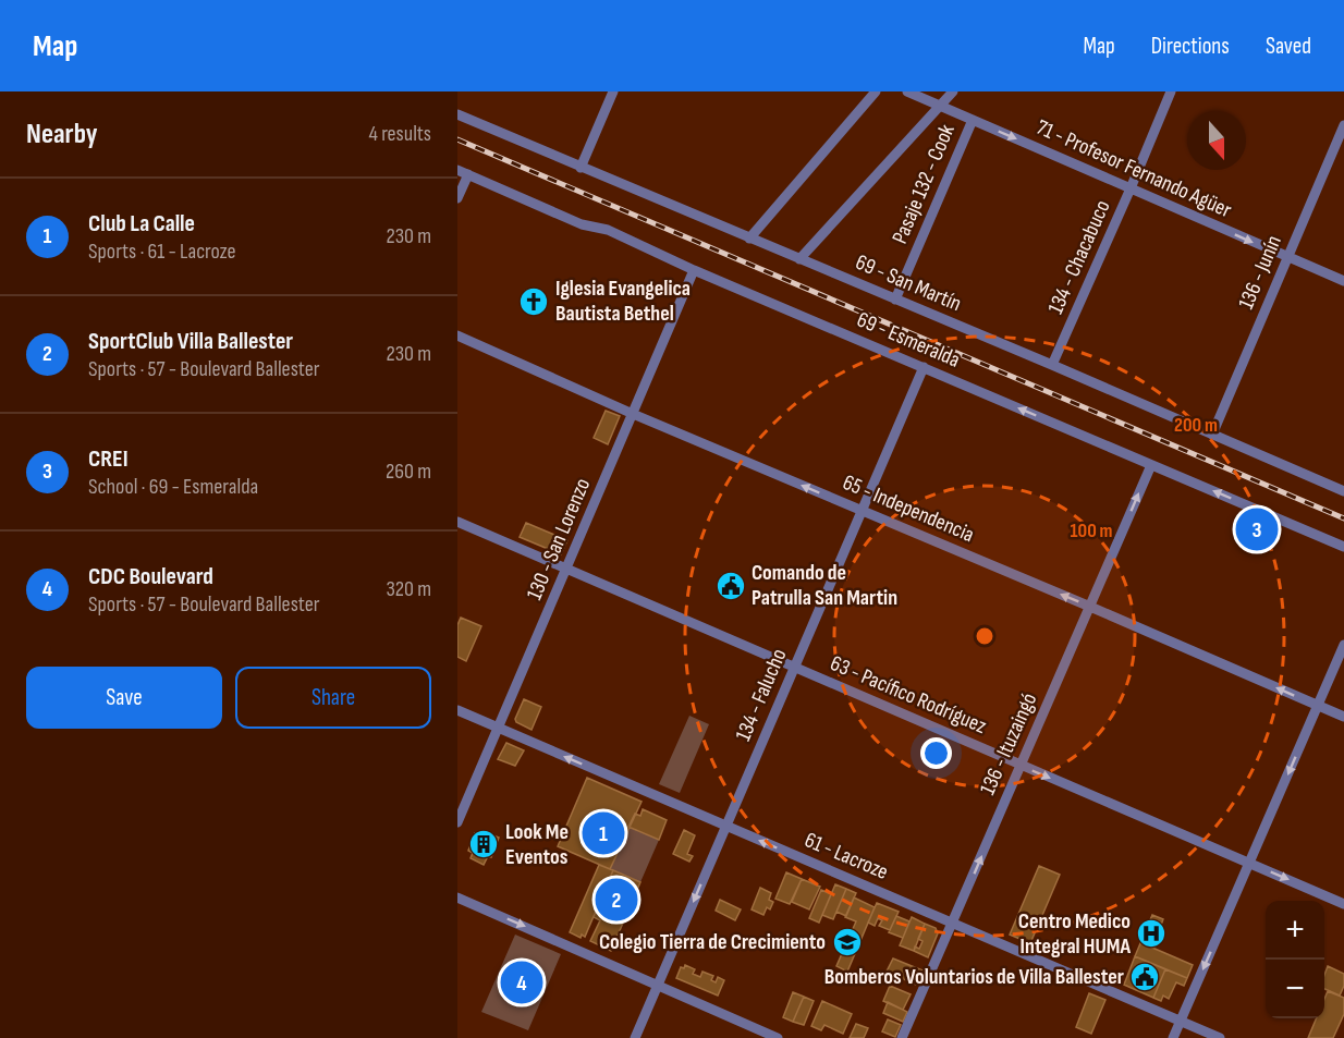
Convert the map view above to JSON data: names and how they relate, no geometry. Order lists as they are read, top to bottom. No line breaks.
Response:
{"streets":{"street":["71 - Profesor Fernando Agüer","Pasaje 132 - Cook","134 - Chacabuco","136 - Junín","69 - San Martín","69 - Esmeralda","65 - Independencia","130 - San Lorenzo","134 - Falucho","63 - Pacífico Rodríguez","136 - Ituzaingó","61 - Lacroze"]},"crossings":[["71 - Profesor Fernando Agüer","Pasaje 132 - Cook"],["71 - Profesor Fernando Agüer","134 - Chacabuco"],["71 - Profesor Fernando Agüer","136 - Junín"],["Pasaje 132 - Cook","69 - San Martín"],["134 - Chacabuco","69 - San Martín"],["136 - Junín","69 - San Martín"],["69 - Esmeralda","130 - San Lorenzo"],["69 - Esmeralda","134 - Falucho"],["69 - Esmeralda","136 - Ituzaingó"],["65 - Independencia","130 - San Lorenzo"],["65 - Independencia","134 - Falucho"],["65 - Independencia","136 - Ituzaingó"],["130 - San Lorenzo","63 - Pacífico Rodríguez"],["130 - San Lorenzo","61 - Lacroze"],["134 - Falucho","63 - Pacífico Rodríguez"],["134 - Falucho","61 - Lacroze"],["63 - Pacífico Rodríguez","136 - Ituzaingó"],["136 - Ituzaingó","61 - Lacroze"]],"one_way":["71 - Profesor Fernando Agüer","69 - Esmeralda","65 - Independencia","63 - Pacífico Rodríguez","136 - Ituzaingó","61 - Lacroze"],"places":{"church":["Iglesia Evangelica Bautista Bethel"],"public building":["Comando de Patrulla San Martin","Bomberos Voluntarios de Villa Ballester"],"building":["Look Me Eventos"],"hospital":["Centro Medico Integral HUMA"],"school or university":["Colegio Tierra de Crecimiento"]},"north":"bottom","page":{"header":"Map","nav":["Map","Directions","Saved"],"heading":["Nearby","4 results"],"list":[{"mark":"1","name":"Club La Calle","note":"Sports · 61 - Lacroze","value":"230 m"},{"mark":"2","name":"SportClub Villa Ballester","note":"Sports · 57 - Boulevard Ballester","value":"230 m"},{"mark":"3","name":"CREI","note":"School · 69 - Esmeralda","value":"260 m"},{"mark":"4","name":"CDC Boulevard","note":"Sports · 57 - Boulevard Ballester","value":"320 m"}],"pins":["3","1","2","4"],"buttons":["Save","Share"],"map_buttons":["+","−"]},"rings":["200 m","100 m"]}
